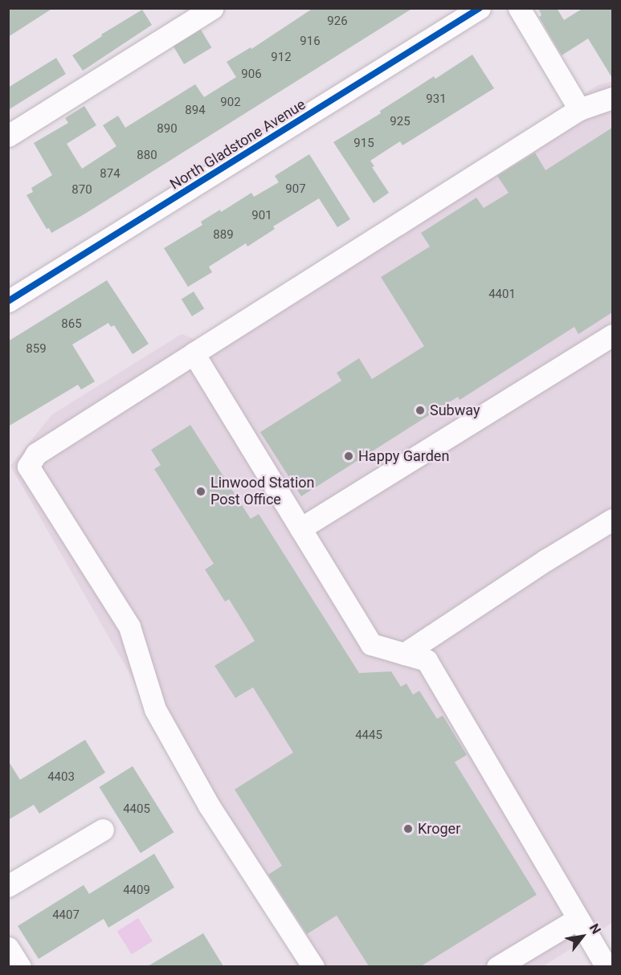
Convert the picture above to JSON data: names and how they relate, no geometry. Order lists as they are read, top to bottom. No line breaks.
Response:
{"streets":{"street":["North Gladstone Avenue"]},"places":["Subway","Happy Garden","Linwood Station Post Office","Kroger"],"house_numbers":["926","916","912","906","931","902","894","925","890","915","880","874","907","870","901","889","4401","865","859","4445","4403","4405","4409","4407"],"north":"top right"}
